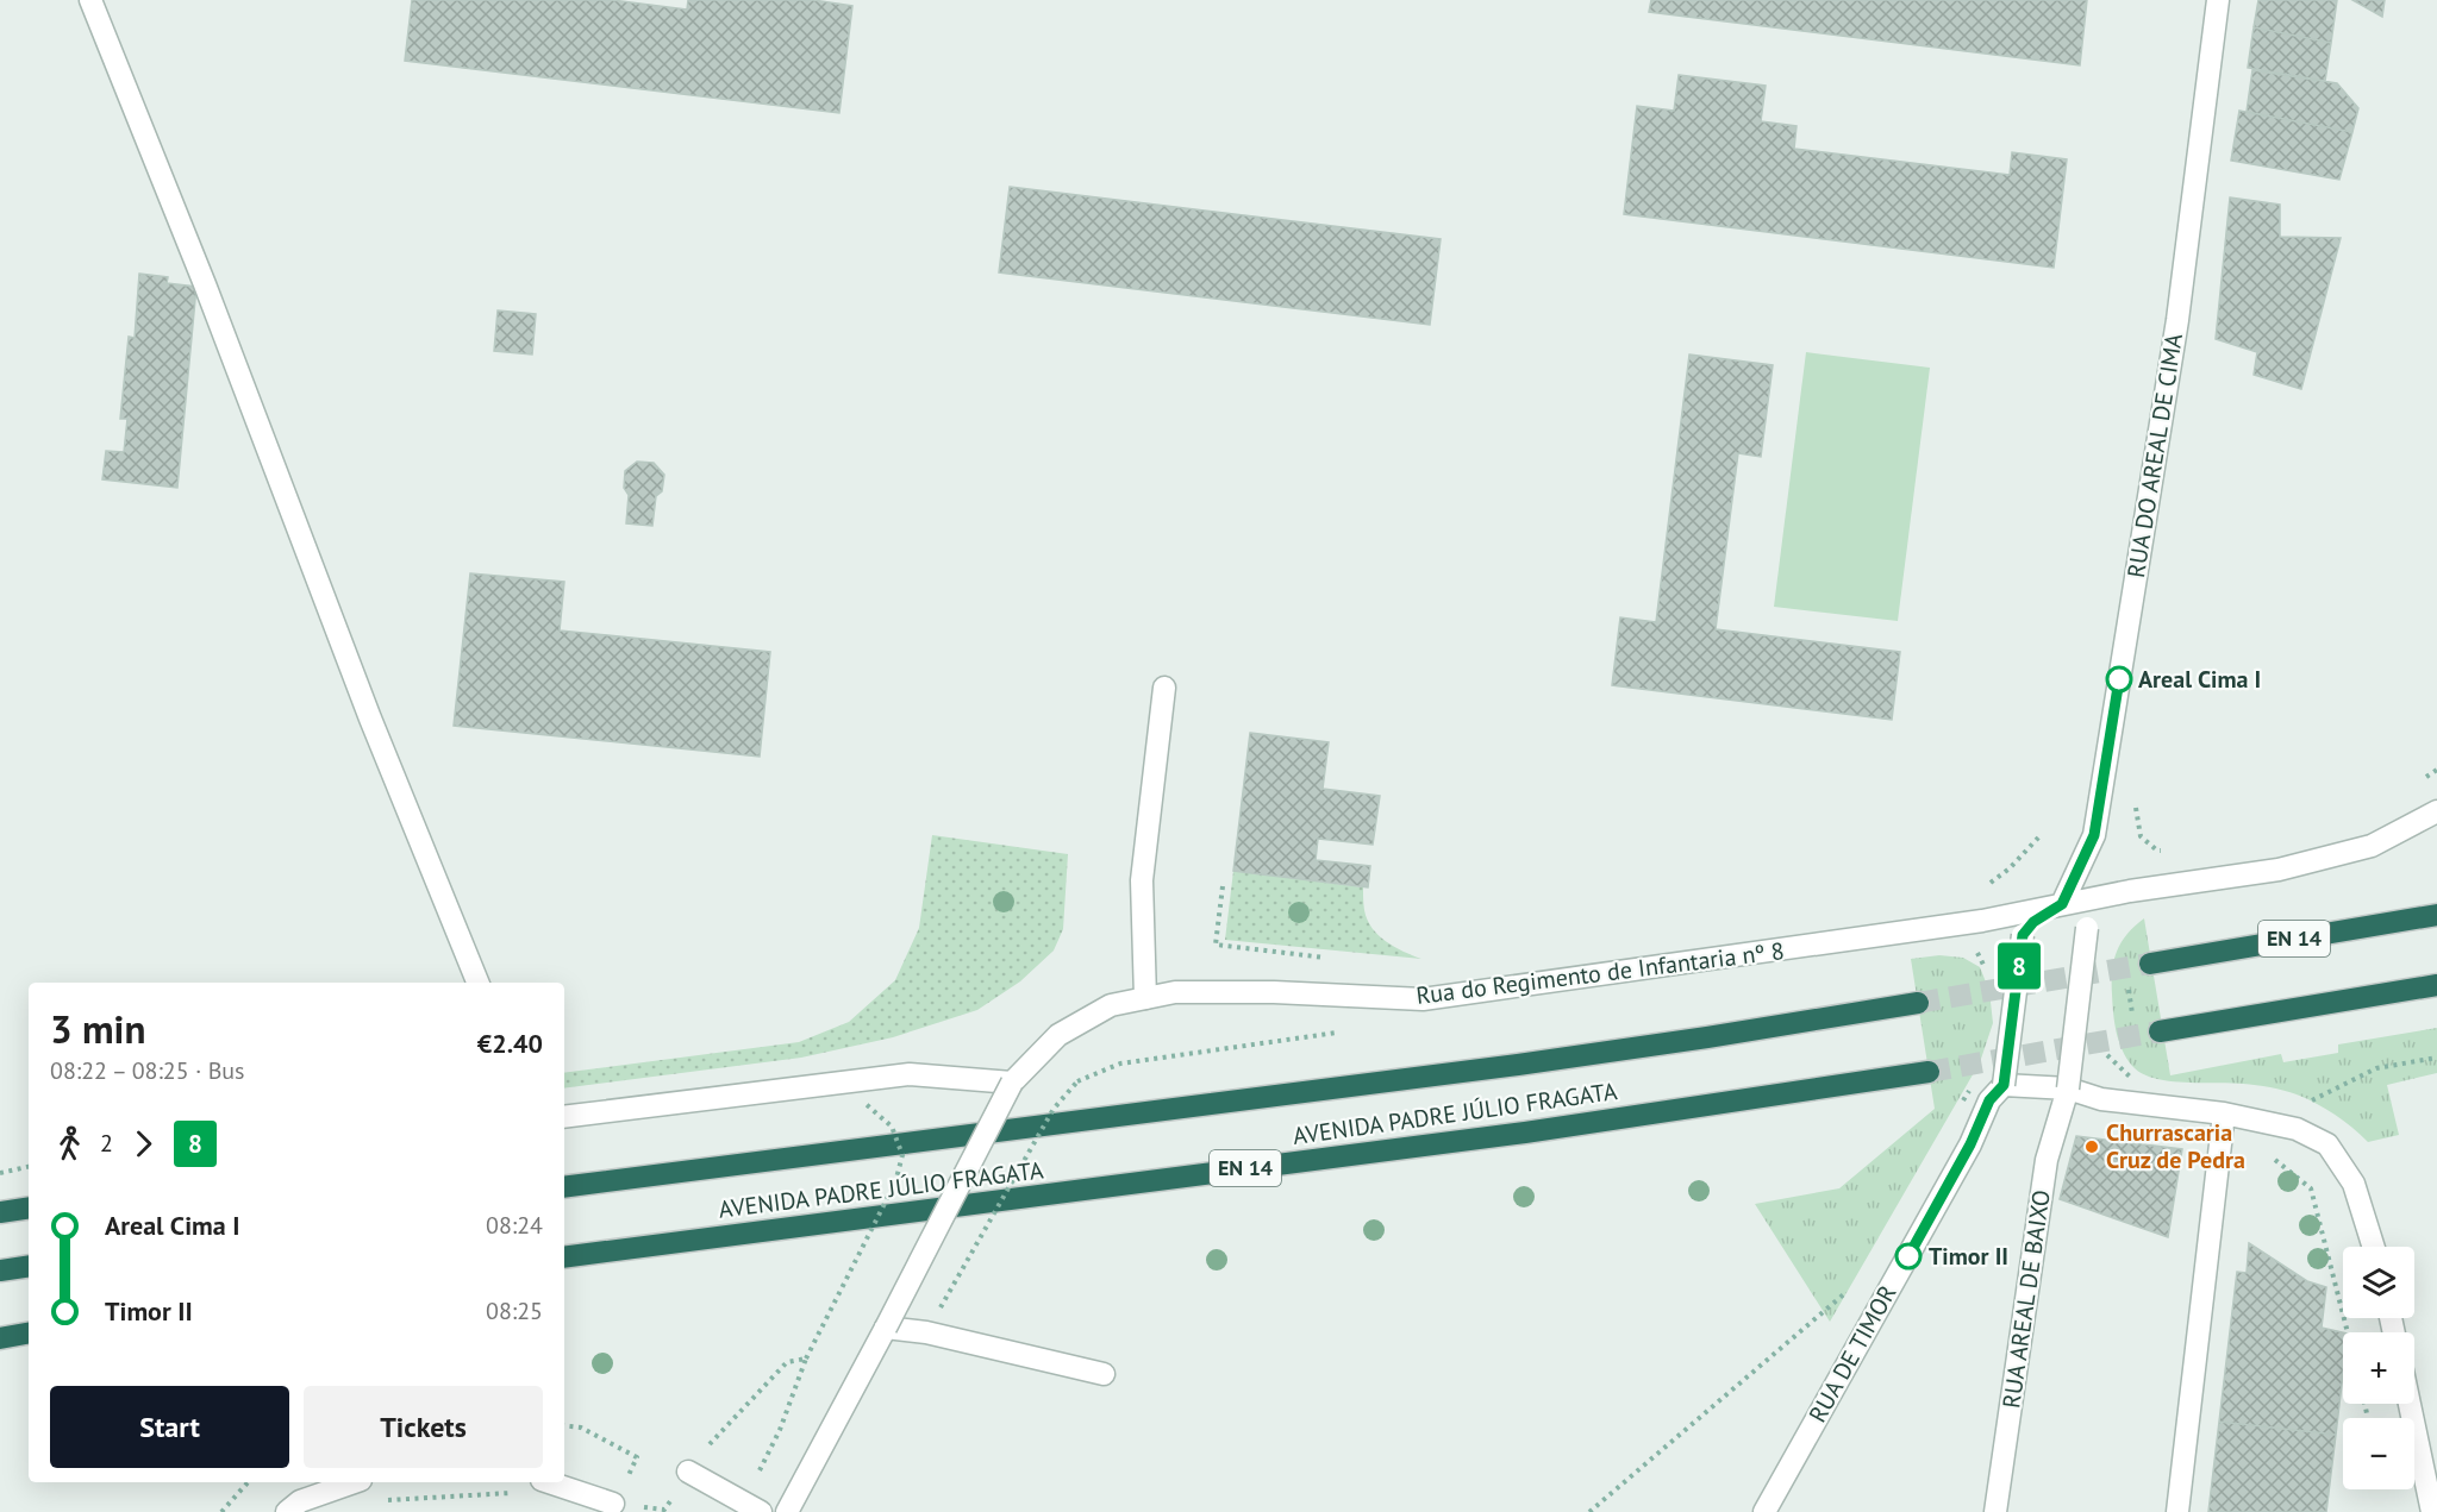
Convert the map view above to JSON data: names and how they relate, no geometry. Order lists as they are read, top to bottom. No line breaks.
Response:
{"streets":{"highway":["EN 14","AVENIDA PADRE JÚLIO FRAGATA"],"street":["RUA DO AREAL DE CIMA","Rua do Regimento de Infantaria nº 8","RUA AREAL DE BAIXO","RUA DE TIMOR"]},"crossings":[["RUA DO AREAL DE CIMA","Rua do Regimento de Infantaria nº 8"],["RUA DO AREAL DE CIMA","RUA AREAL DE BAIXO"],["Rua do Regimento de Infantaria nº 8","AVENIDA PADRE JÚLIO FRAGATA"],["Rua do Regimento de Infantaria nº 8","RUA AREAL DE BAIXO"]],"places":["Areal Cima I","Churrascaria Cruz de Pedra","Timor II"],"lines":["bus line 8"],"page":{"on_map":"8","heading":["3 min","08:22 – 08:25 · Bus","€2.40"],"legs":["2","8"],"list":[{"name":"Areal Cima I","value":"08:24"},{"name":"Timor II","value":"08:25"}],"map_buttons":["+","−"],"buttons":["Start","Tickets"]}}
